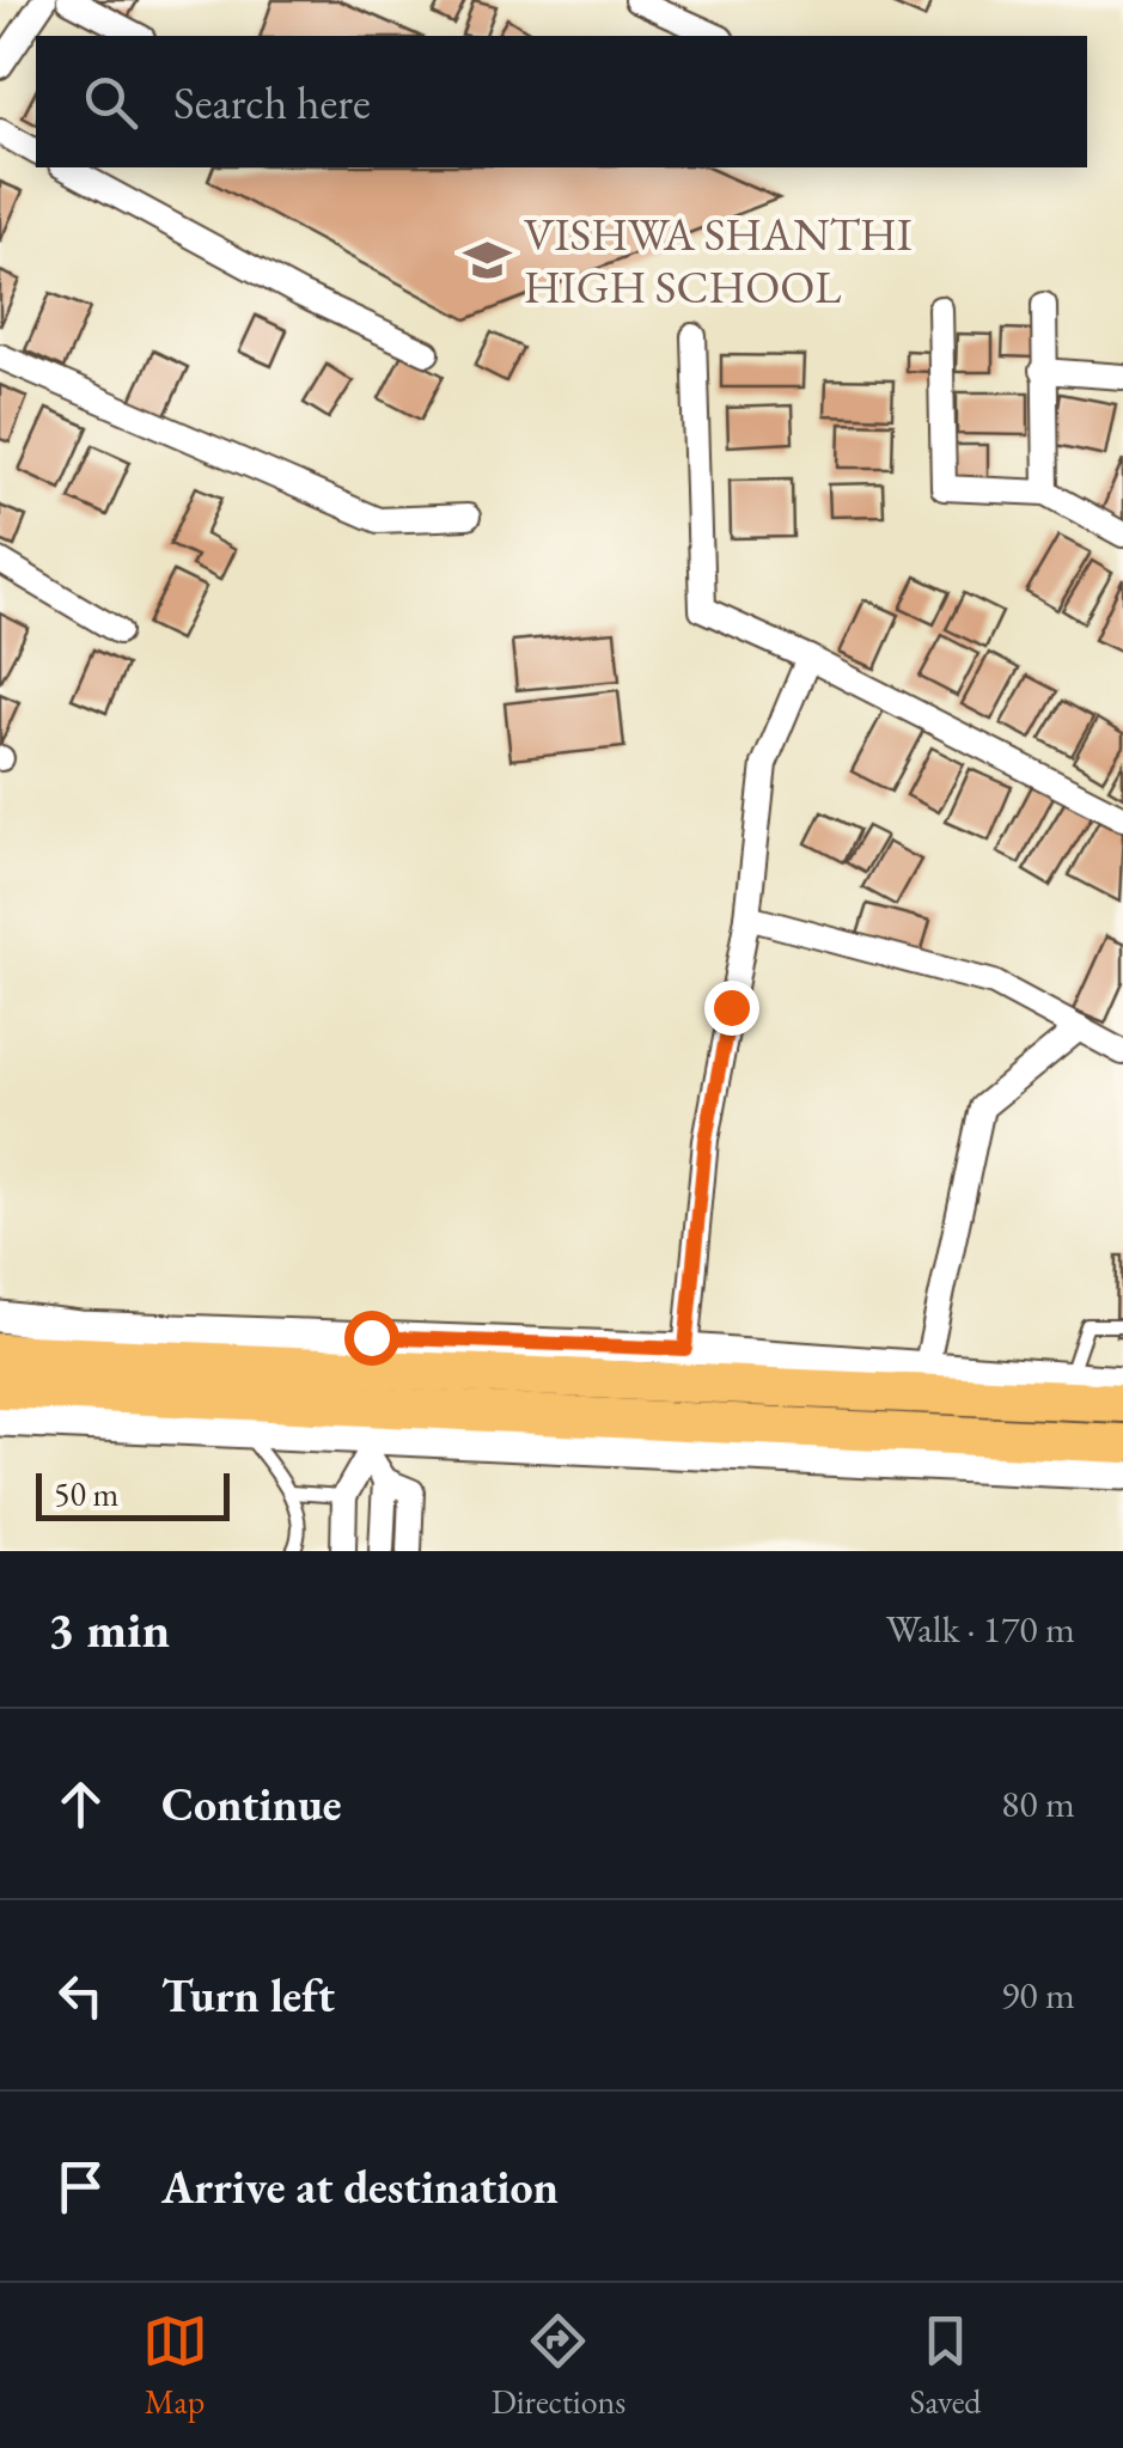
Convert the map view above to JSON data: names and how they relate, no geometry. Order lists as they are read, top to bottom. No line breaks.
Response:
{"places":{"school or university":["VISHWA SHANTHI HIGH SCHOOL"]},"scale_bar":"50 m","page":{"search":"Search here","scale":"50 m","heading":["3 min","Walk · 170 m"],"list":[["Continue","80 m"],["Turn left","90 m"],"Arrive at destination"],"nav":["Map","Directions","Saved"]}}
